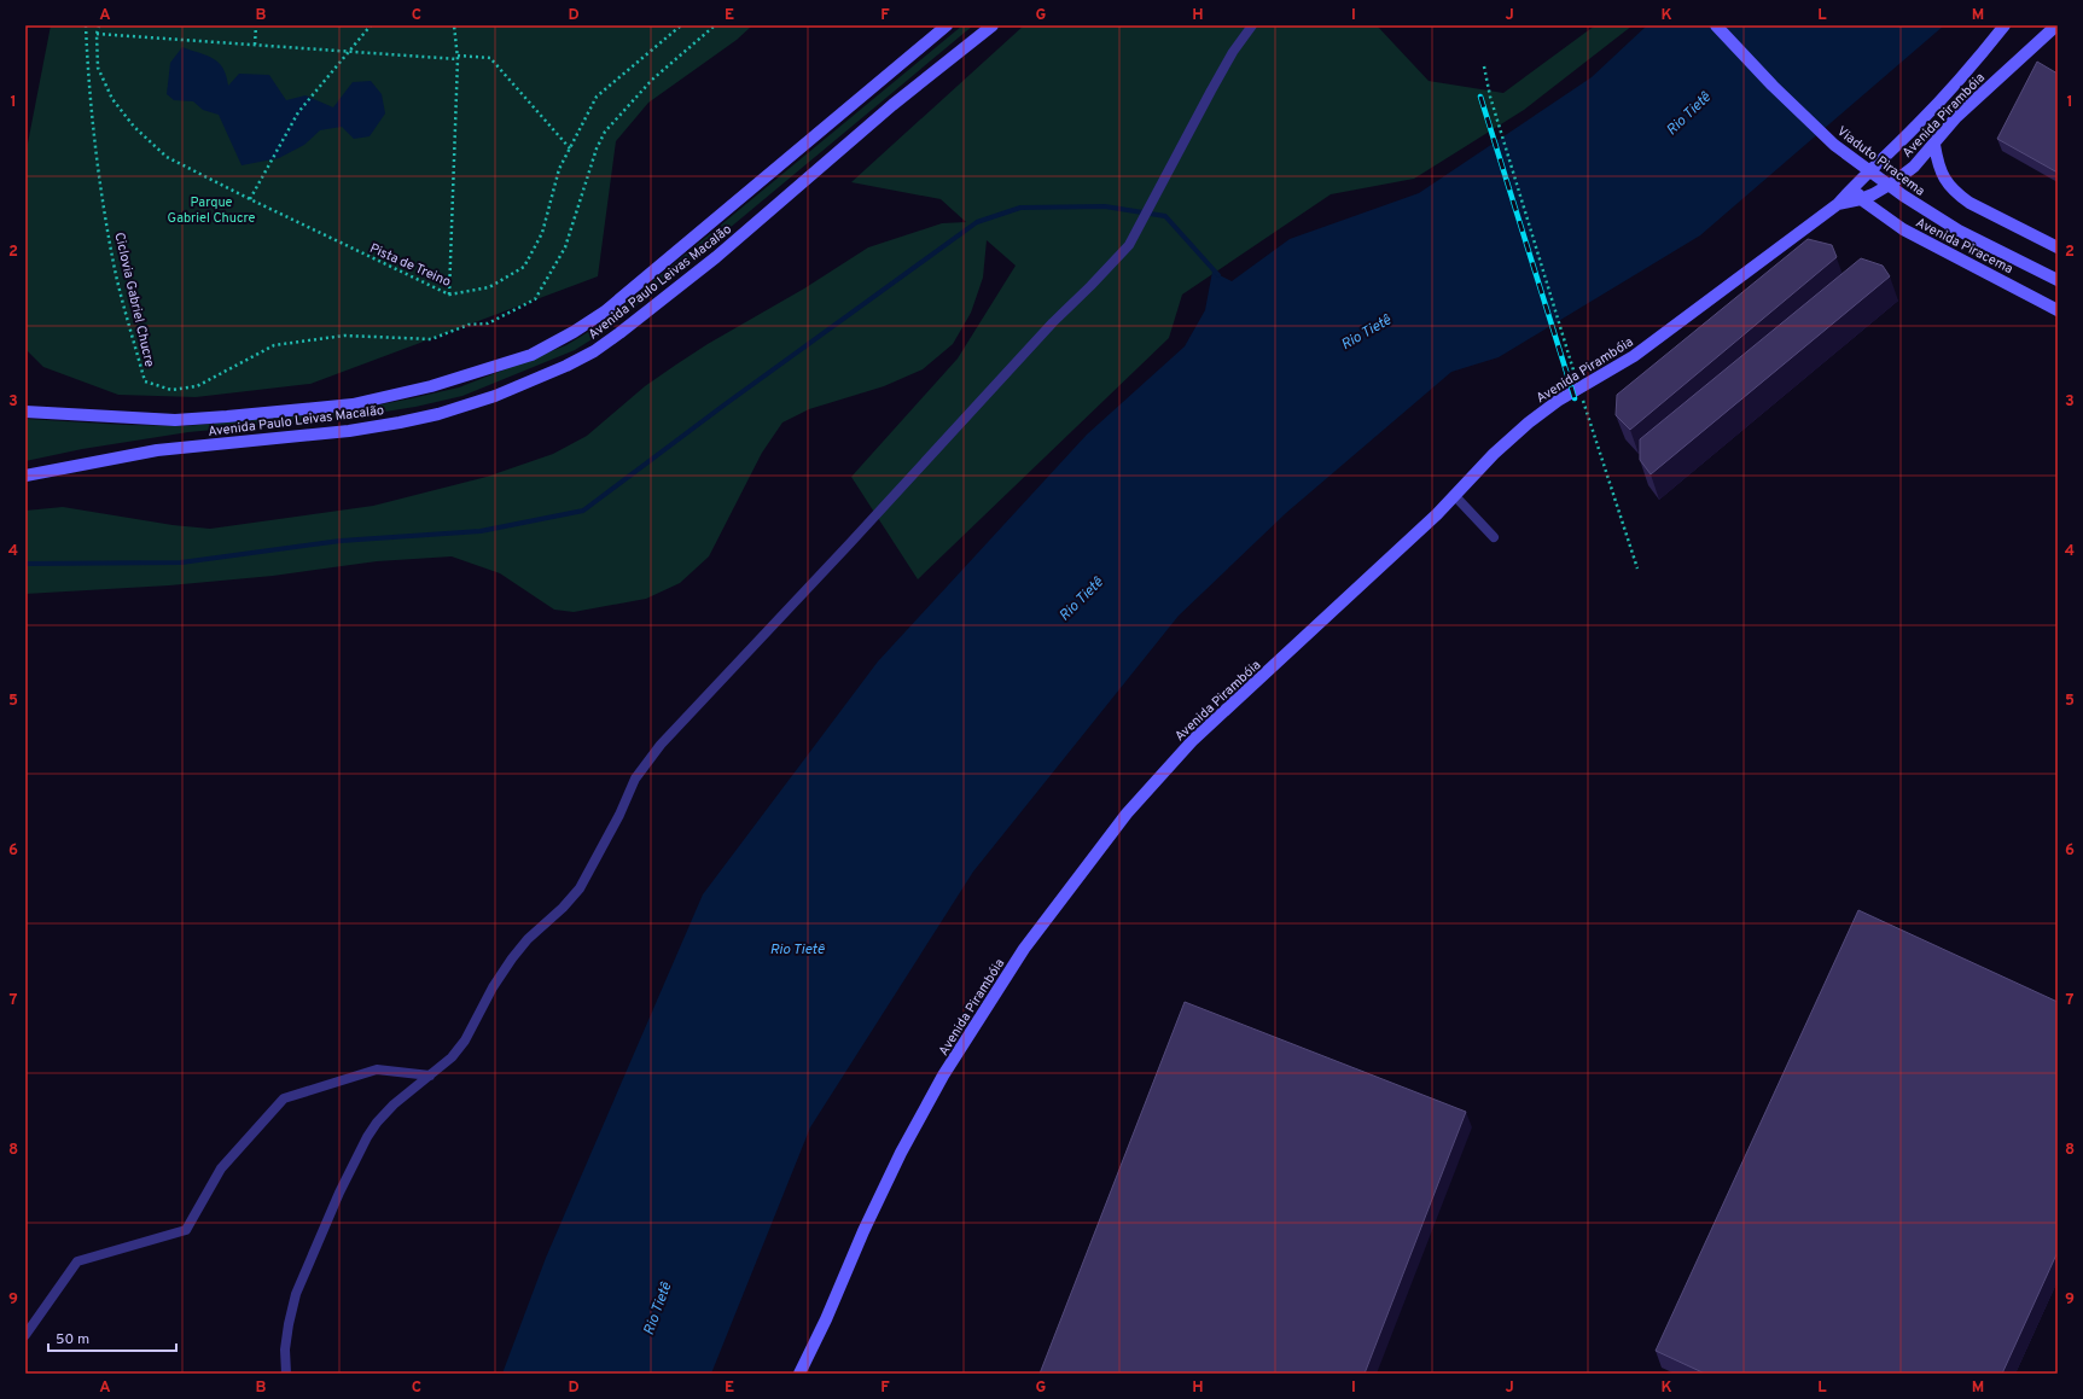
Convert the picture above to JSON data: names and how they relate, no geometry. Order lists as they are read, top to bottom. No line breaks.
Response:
{"streets":{"main road":["Avenida Pirambóia","Viaduto Piracema","Avenida Piracema","Avenida Paulo Leivas Macalão"],"path":["Pista de Treino","Ciclovia Gabriel Chucre"]},"crossings":[["Avenida Pirambóia","Avenida Piracema"]],"water":["Rio Tietê"],"parks":["Parque Gabriel Chucre"],"scale_bar":"50 m","grid":{"columns":["A","B","C","D","E","F","G","H","I","J","K","L","M"],"rows":["1","2","3","4","5","6","7","8","9"]}}
